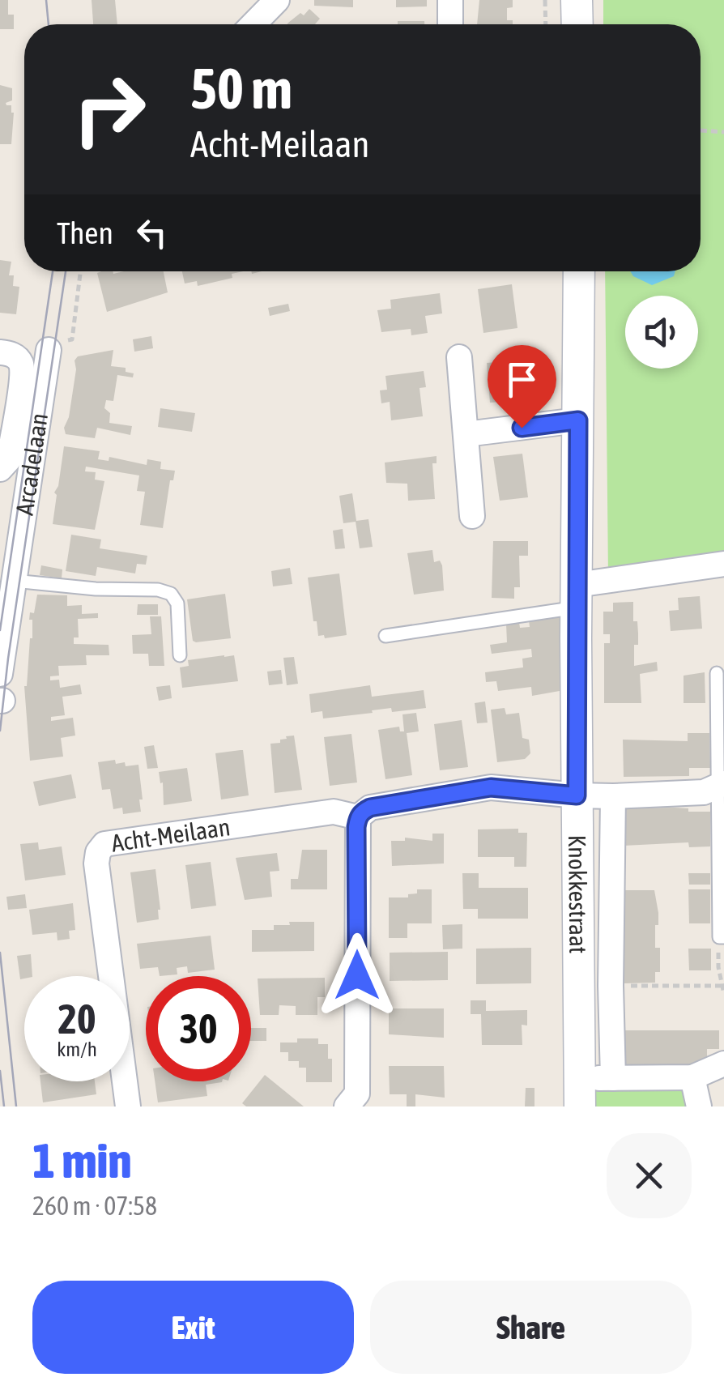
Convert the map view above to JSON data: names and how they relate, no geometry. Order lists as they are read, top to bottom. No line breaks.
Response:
{"streets":{"street":["Arcadelaan","Acht-Meilaan","Knokkestraat"]},"crossings":[["Acht-Meilaan","Knokkestraat"]],"page":{"turn":["50 m","Acht-Meilaan"],"then":"Then","speed":"20 km/h","limit":"30","heading":["1 min","260 m · 07:58"],"buttons":["Exit","Share"]}}
